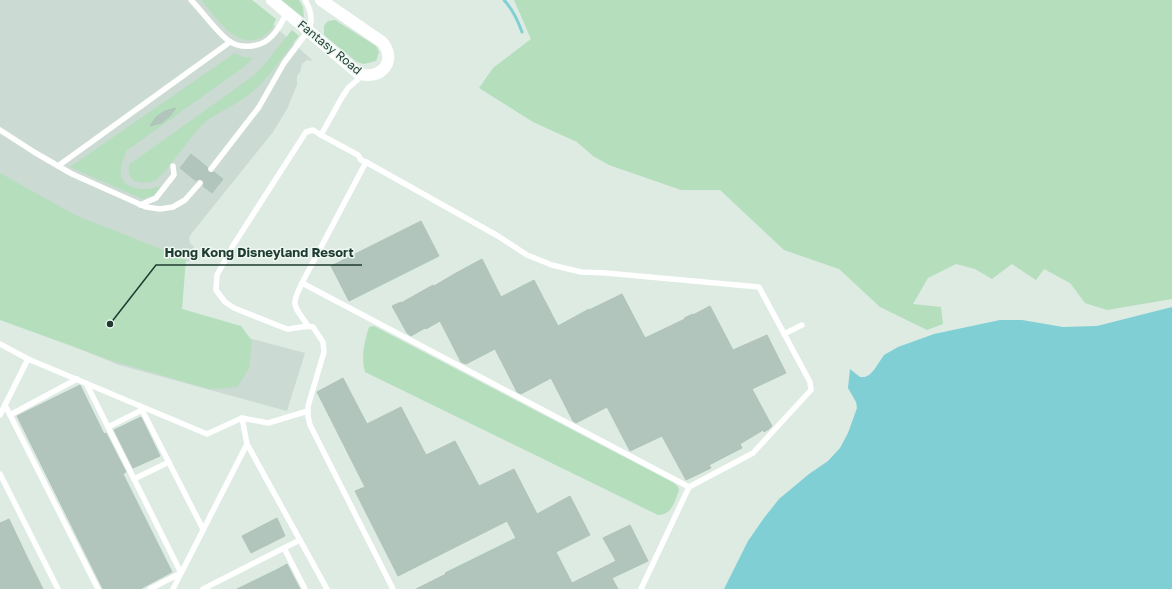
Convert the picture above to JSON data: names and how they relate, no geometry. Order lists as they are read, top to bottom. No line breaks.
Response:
{"streets":{"main road":["Fantasy Road"]},"places":["Hong Kong Disneyland Resort"]}
